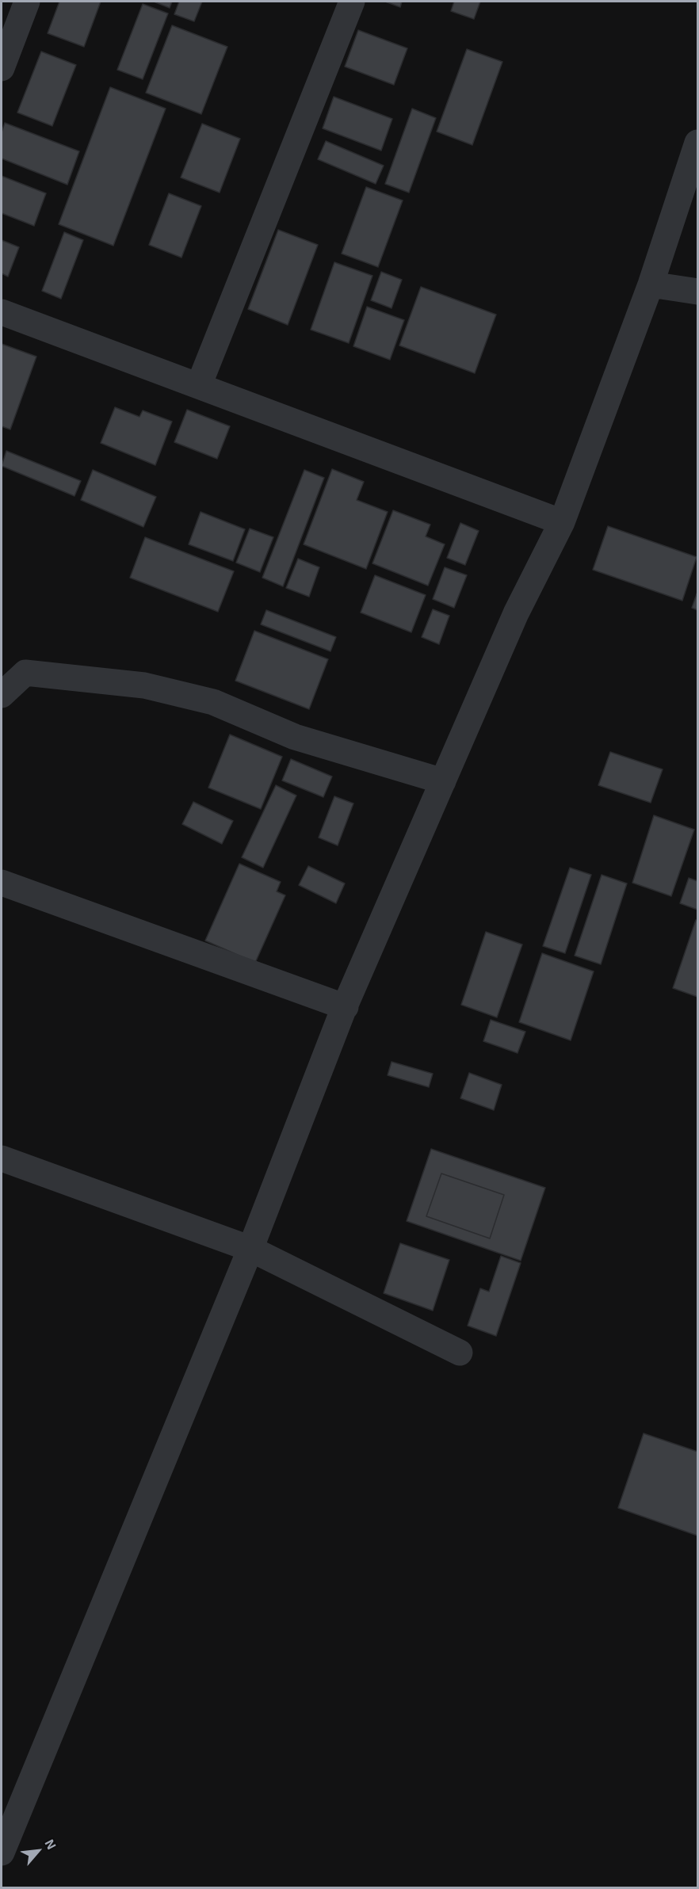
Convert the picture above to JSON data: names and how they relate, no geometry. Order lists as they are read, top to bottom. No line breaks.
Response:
{"north":"top right"}
